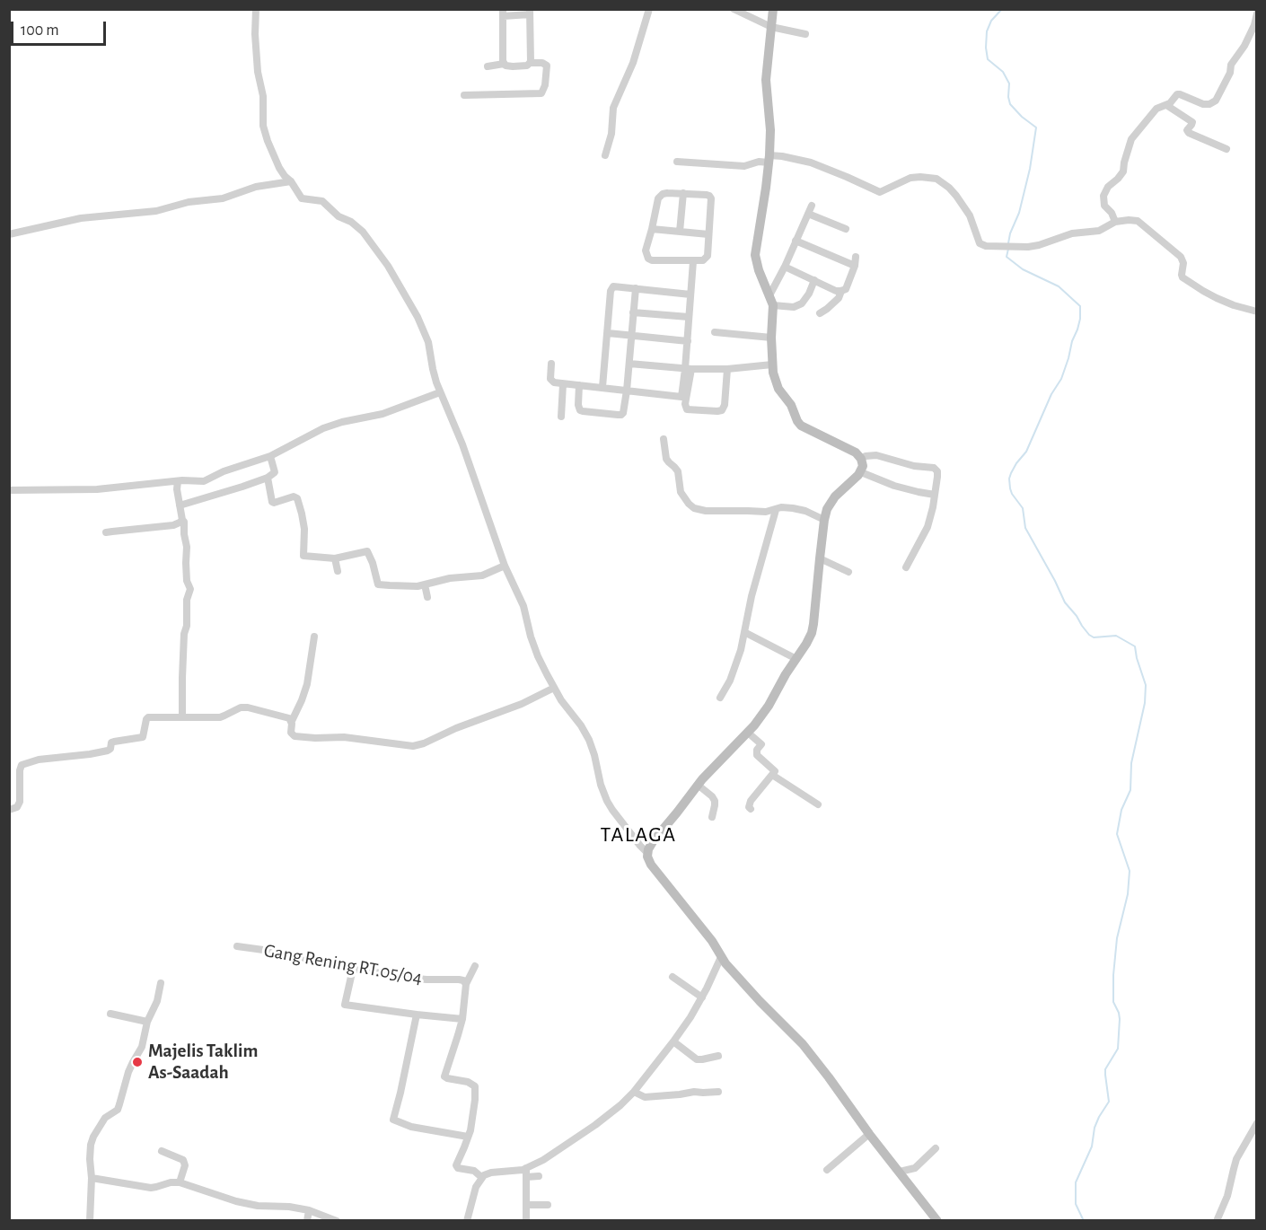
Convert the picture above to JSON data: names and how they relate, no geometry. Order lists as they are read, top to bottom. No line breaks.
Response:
{"streets":{"street":["Gang Rening RT.05/04"]},"districts":["TALAGA"],"places":["Majelis Taklim As-Saadah"],"scale_bar":"100 m"}
